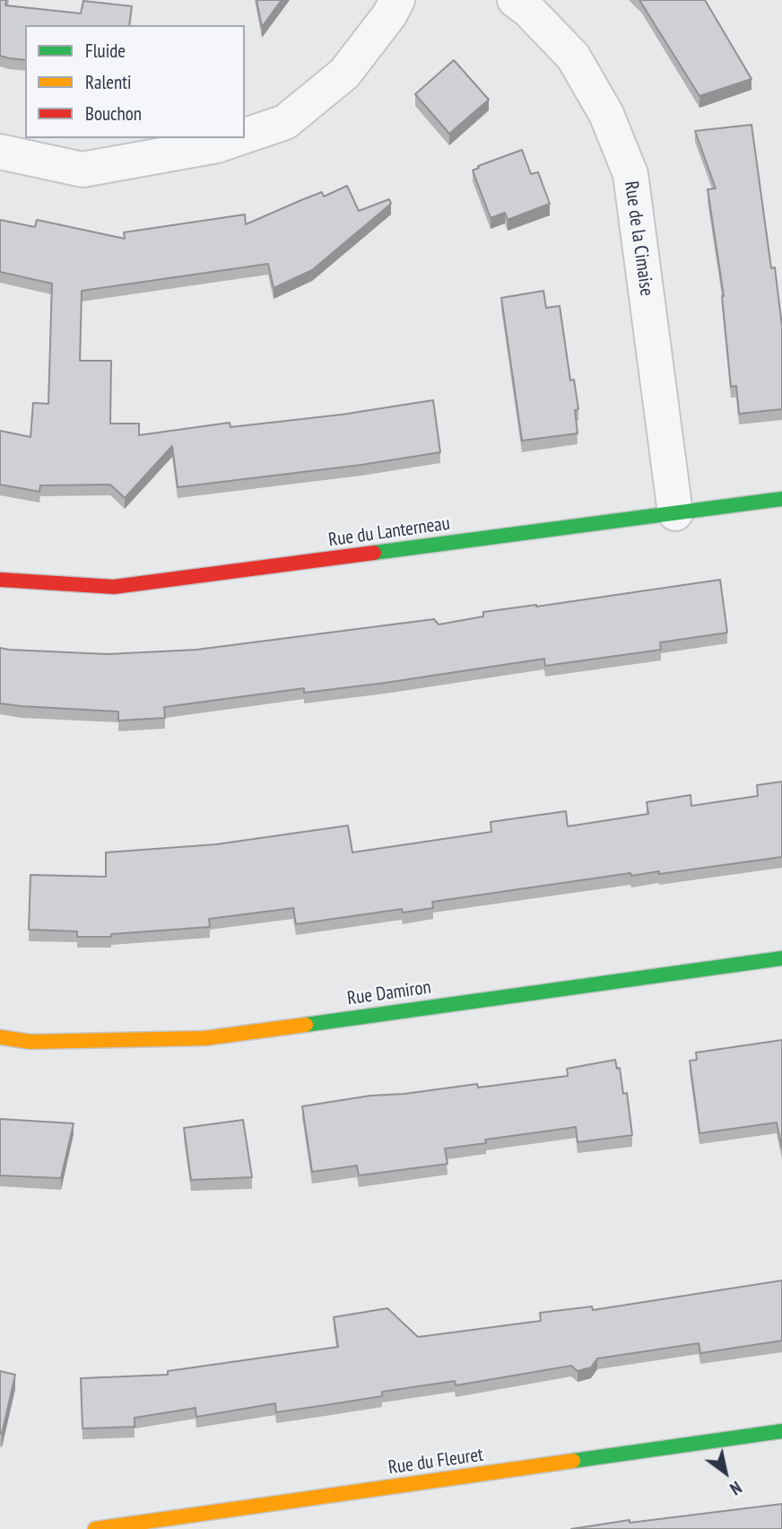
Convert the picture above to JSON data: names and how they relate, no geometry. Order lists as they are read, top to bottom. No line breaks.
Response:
{"streets":{"street":["Rue de la Cimaise","Rue du Lanterneau","Rue Damiron","Rue du Fleuret"]},"crossings":[["Rue de la Cimaise","Rue du Lanterneau"]],"legend":["Fluide","Ralenti","Bouchon"],"north":"bottom right"}
